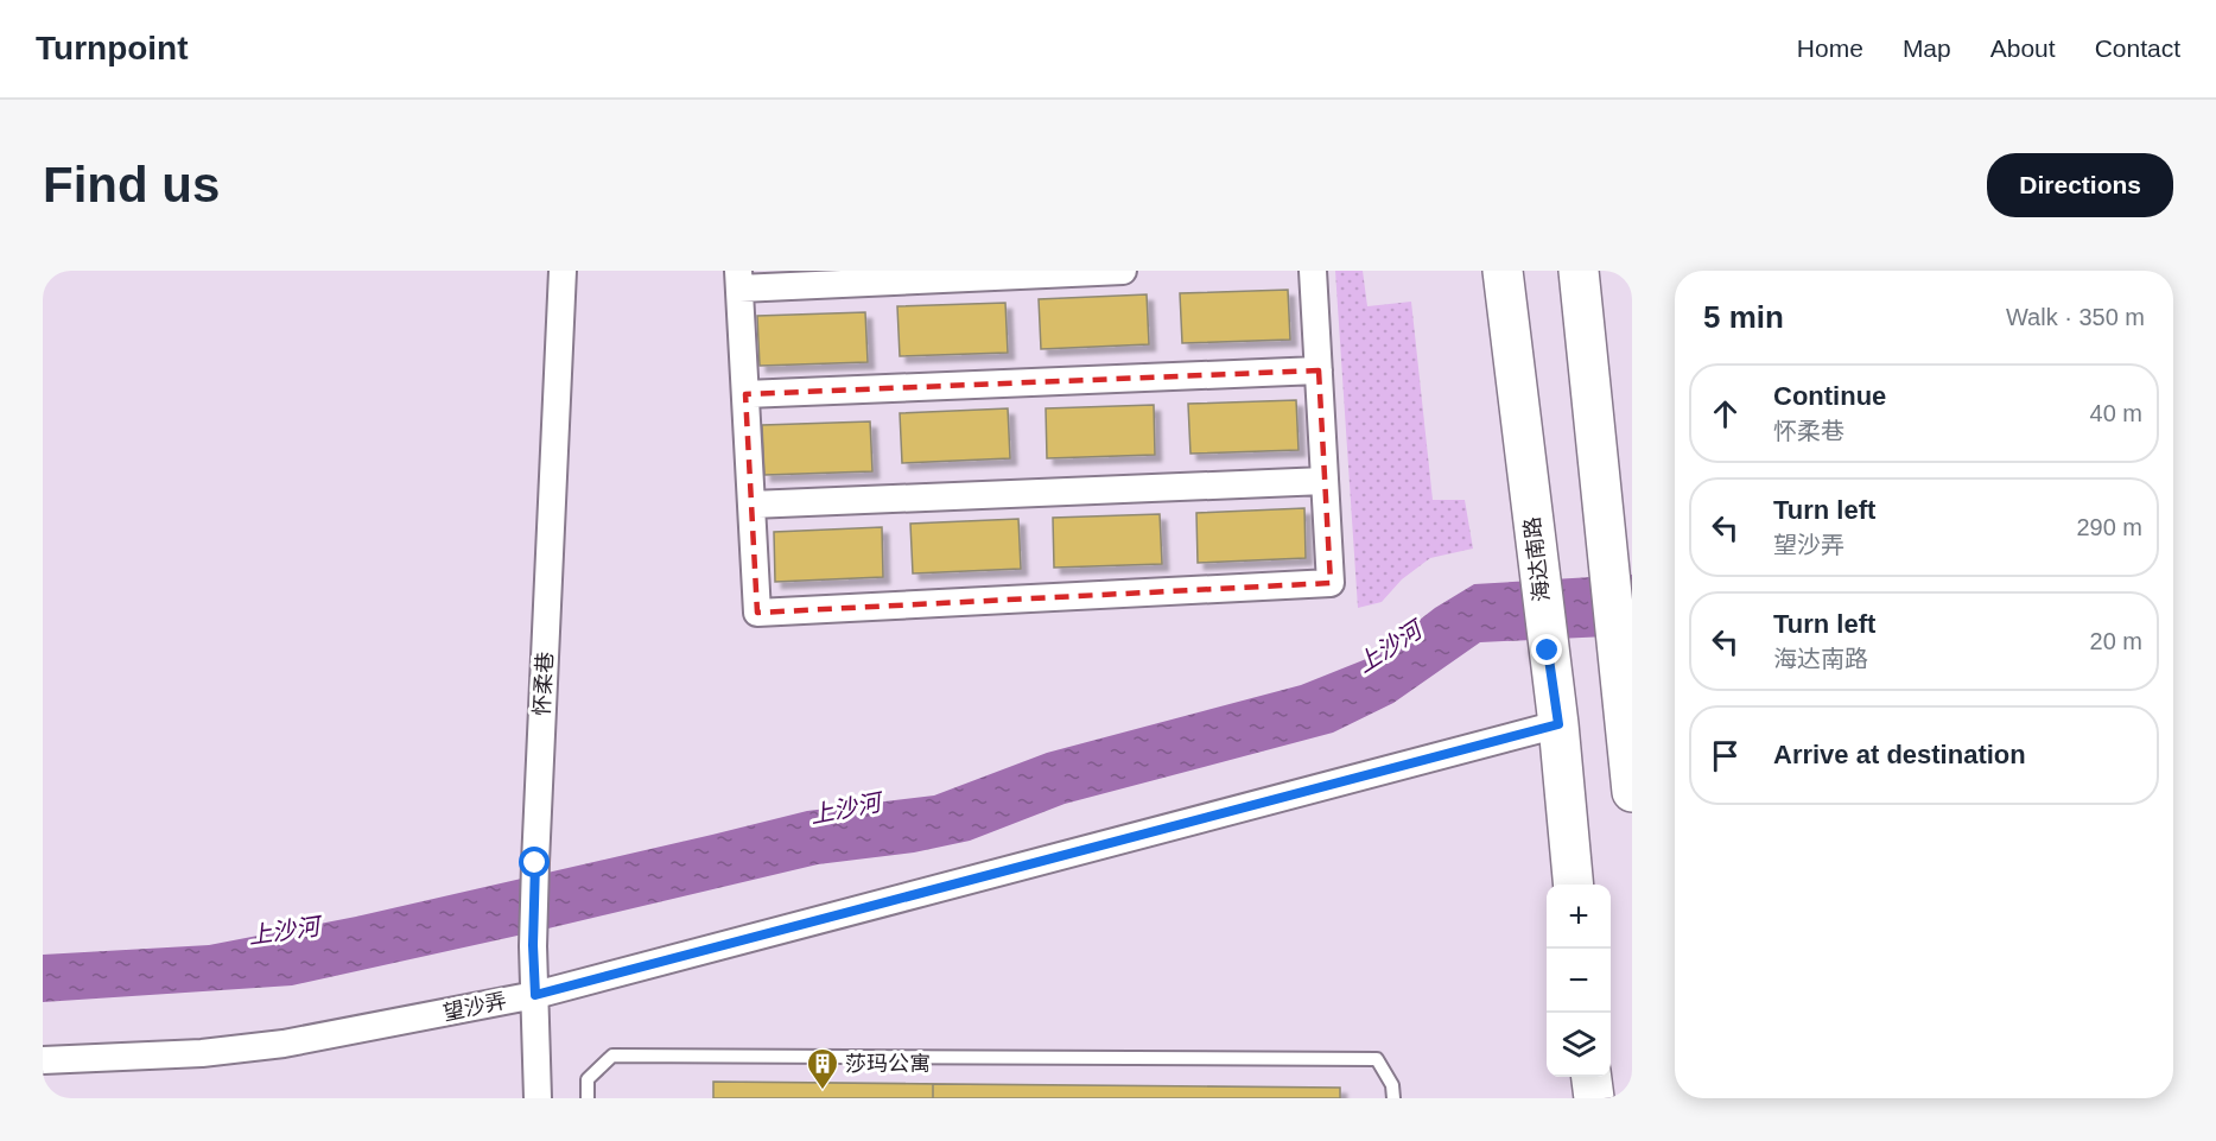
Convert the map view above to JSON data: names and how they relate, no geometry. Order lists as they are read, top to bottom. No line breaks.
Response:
{"streets":{"main road":["海达南路"],"street":["怀柔巷","望沙弄"]},"crossings":[["海达南路","望沙弄"],["怀柔巷","望沙弄"]],"water":["上沙河"],"places":{"building":["莎玛公寓"]},"page":{"header":"Turnpoint","nav":["Home","Map","About","Contact"],"buttons":"Directions","title":"Find us","heading":["5 min","Walk · 350 m"],"list":[["Continue","怀柔巷","40 m"],["Turn left","望沙弄","290 m"],["Turn left","海达南路","20 m"],"Arrive at destination"],"map_buttons":["+","−"]}}
